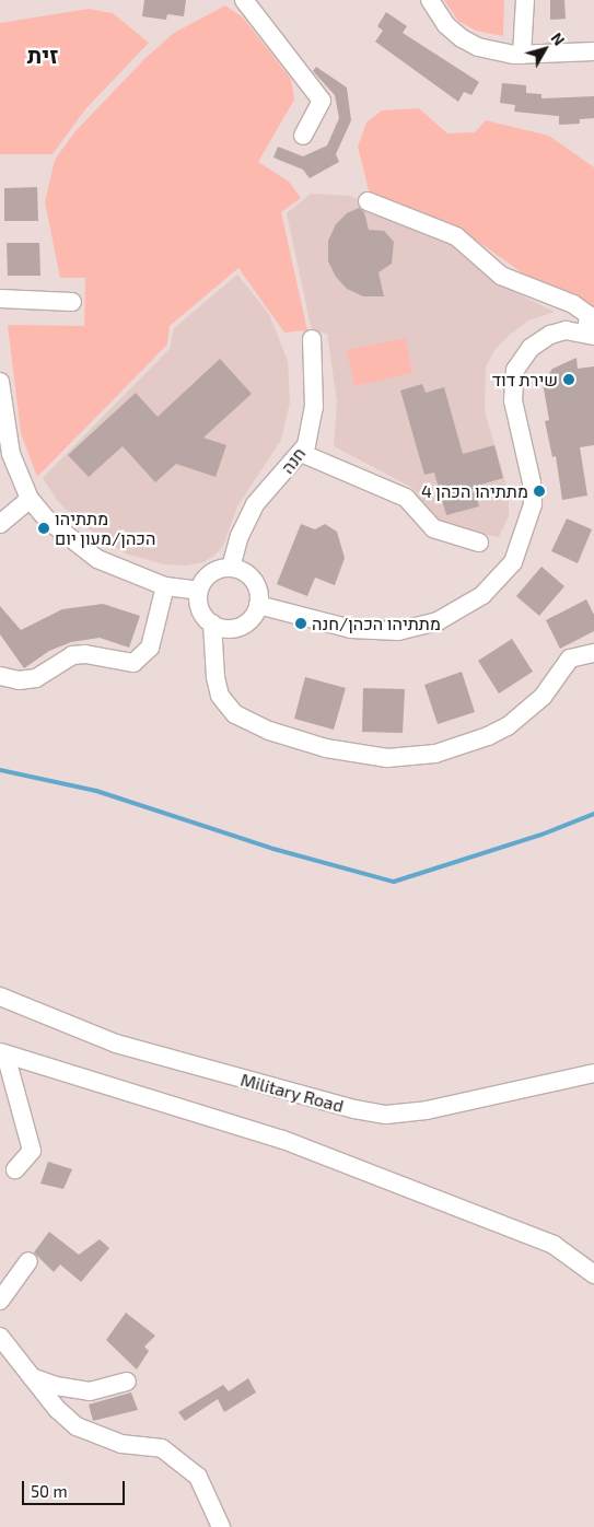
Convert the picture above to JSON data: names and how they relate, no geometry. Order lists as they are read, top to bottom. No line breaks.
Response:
{"streets":{"street":["חנה","Military Road"]},"districts":["זית"],"places":["שירת דוד","מתתיהו הכהן 4","מתתיהו הכהן/מעון יום","מתתיהו הכהן/חנה"],"scale_bar":"50 m","north":"top right"}
